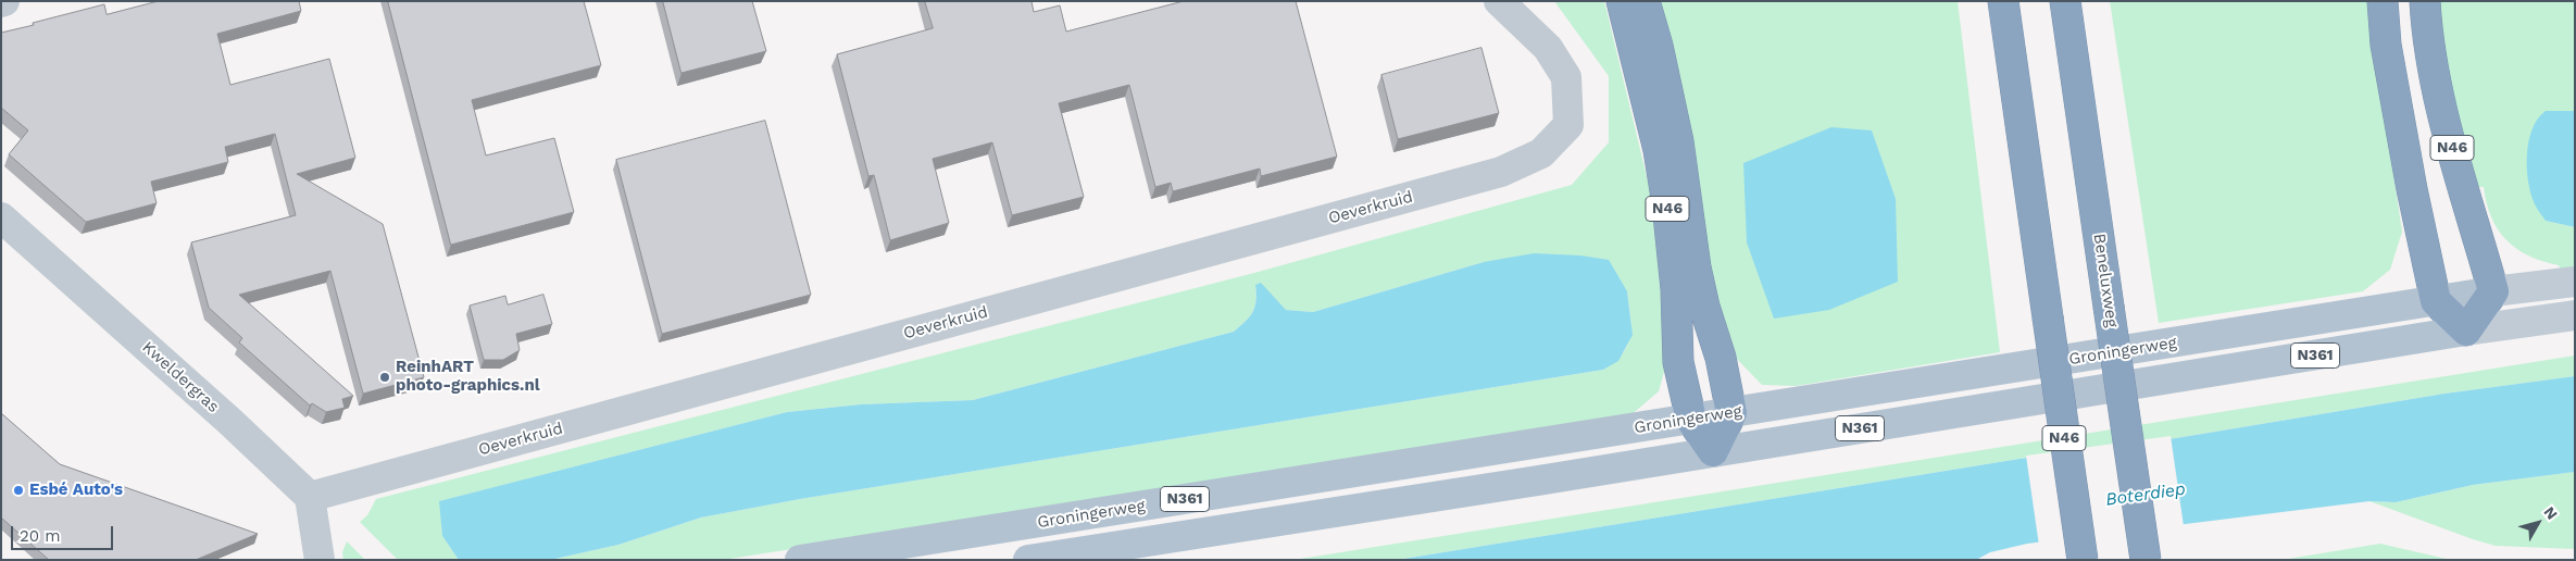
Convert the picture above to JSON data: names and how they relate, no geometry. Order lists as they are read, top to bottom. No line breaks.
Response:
{"streets":{"highway":["N46","Beneluxweg"],"main road":["Groningerweg","N361"],"street":["Oeverkruid","Kweldergras"]},"crossings":[["N46","Groningerweg"],["N46","N361"],["Oeverkruid","Kweldergras"]],"water":["Boterdiep"],"places":["ReinhART photo-graphics.nl","Esbé Auto's"],"scale_bar":"20 m","north":"top right"}
